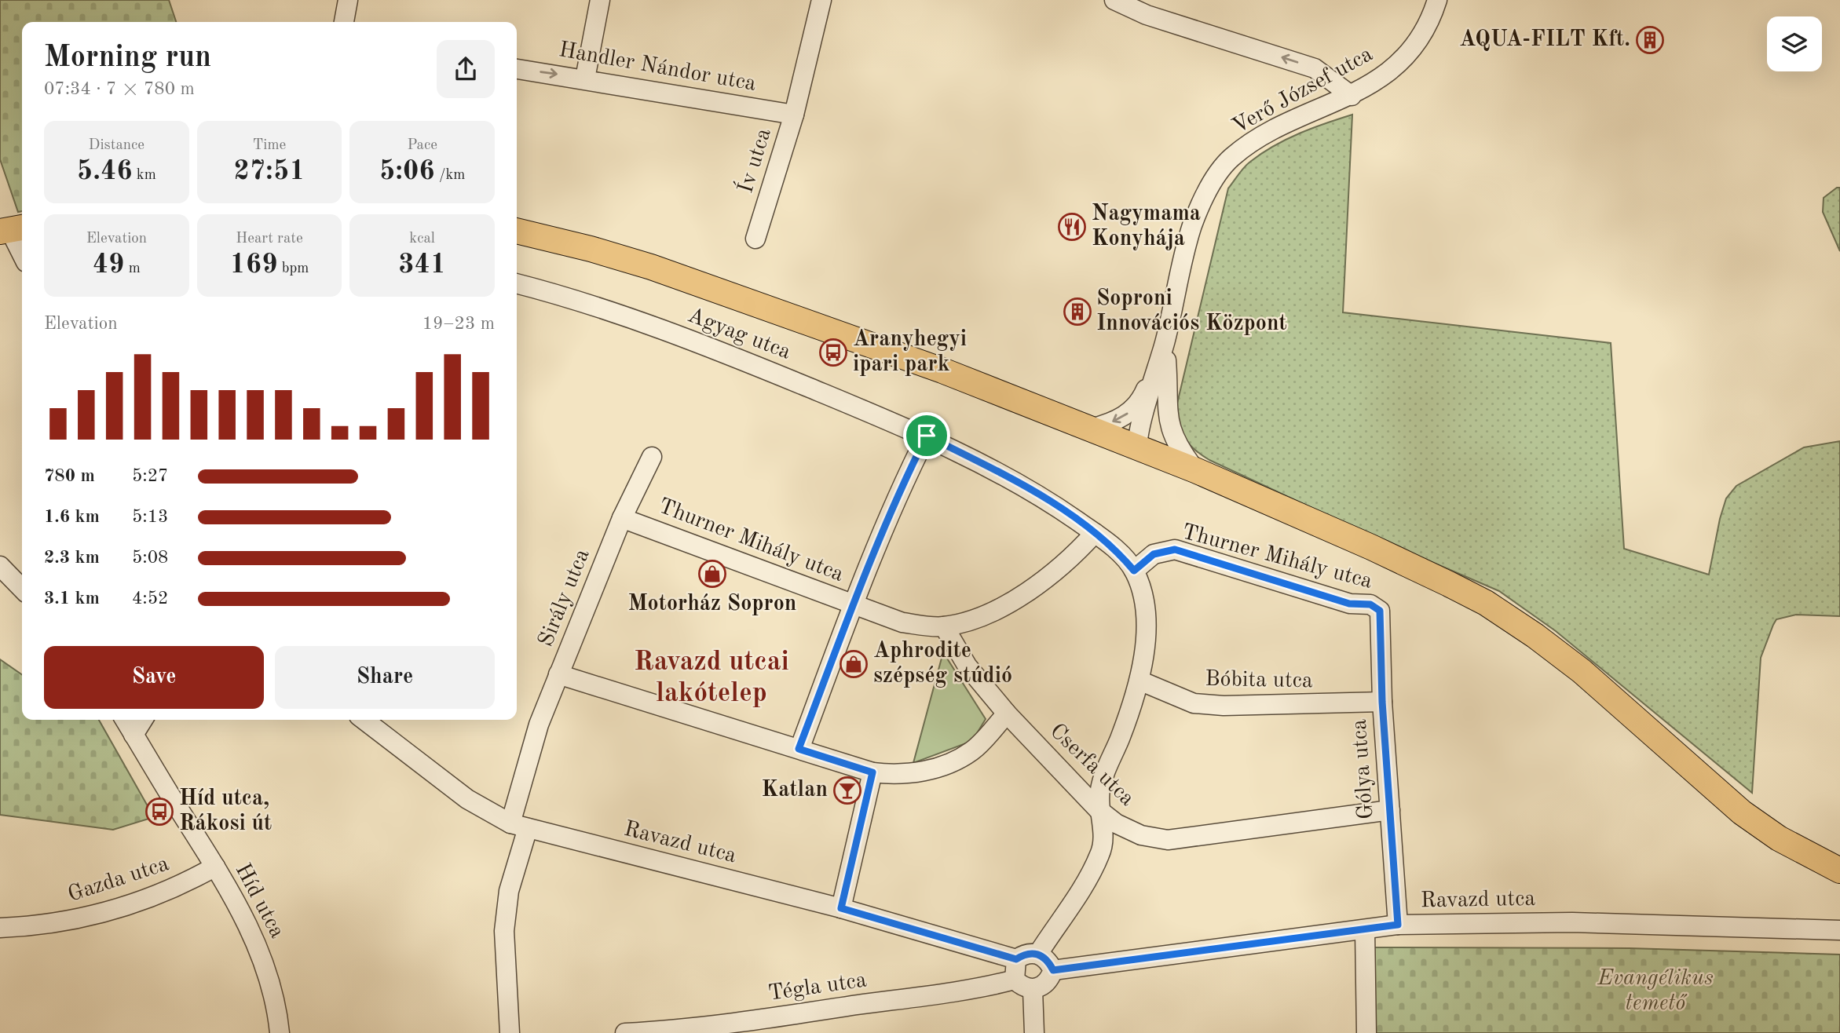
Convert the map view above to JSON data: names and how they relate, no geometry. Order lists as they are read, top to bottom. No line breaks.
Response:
{"streets":{"street":["Handler Nándor utca","Verő József utca","Ív utca","Agyag utca","Thurner Mihály utca","Sirály utca","Bóbita utca","Cserfa utca","Gólya utca","Ravazd utca","Gazda utca","Híd utca","Tégla utca"]},"crossings":[["Handler Nándor utca","Ív utca"],["Agyag utca","Thurner Mihály utca"],["Thurner Mihály utca","Sirály utca"],["Thurner Mihály utca","Cserfa utca"],["Thurner Mihály utca","Gólya utca"],["Sirály utca","Ravazd utca"],["Bóbita utca","Gólya utca"],["Cserfa utca","Gólya utca"],["Gólya utca","Ravazd utca"],["Ravazd utca","Tégla utca"],["Gazda utca","Híd utca"]],"districts":["Ravazd utcai lakótelep"],"parks":["Evangélikus temető"],"places":{"building":["AQUA-FILT Kft.","Soproni Innovációs Központ"],"restaurant":["Nagymama Konyhája"],"bus stop":["Aranyhegyi ipari park","Híd utca, Rákosi út"],"shop":["Motorház Sopron","Aphrodite szépség stúdió"],"bar":["Katlan"]},"page":{"heading":["Morning run","07:34 · 7 × 780 m"],"stats":[["Distance","5.46 km"],["Time","27:51"],["Pace","5:06 /km"],["Elevation","49 m"],["Heart rate","169 bpm"],["kcal","341"]],"chart":["Elevation","19–23 m"],"list":[{"name":"780 m","note":"5:27"},{"name":"1.6 km","note":"5:13"},{"name":"2.3 km","note":"5:08"},{"name":"3.1 km","note":"4:52"}],"buttons":["Save","Share"]}}
